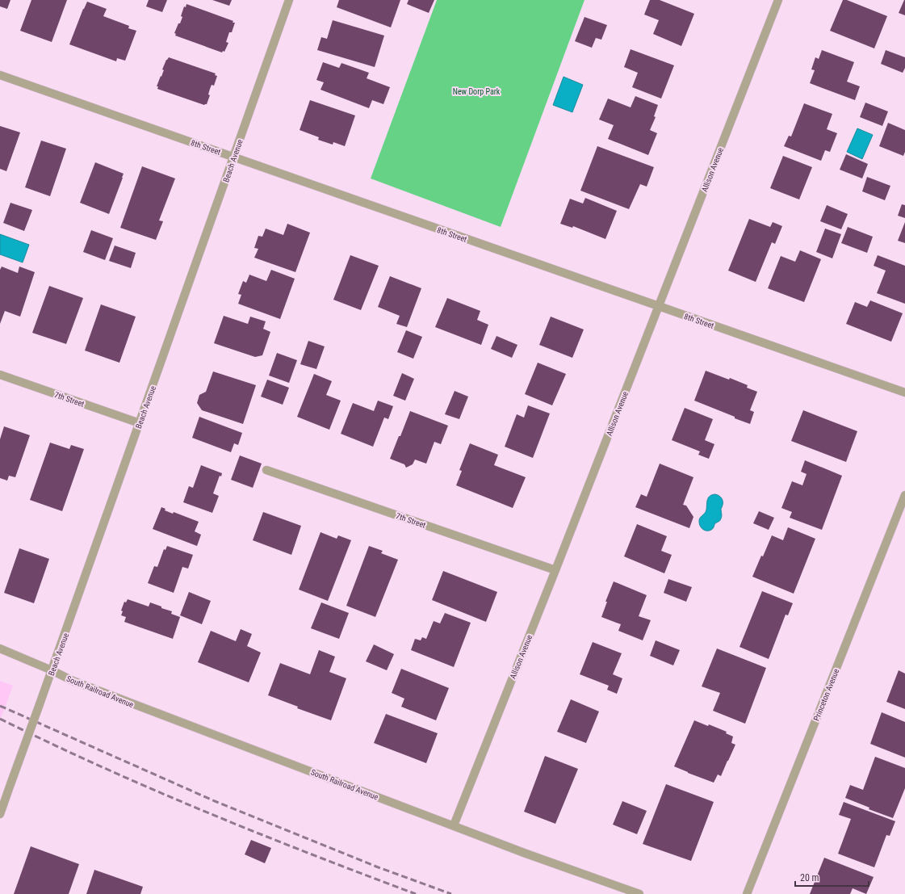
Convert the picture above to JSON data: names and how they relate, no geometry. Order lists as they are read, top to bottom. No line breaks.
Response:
{"streets":{"street":["8th Street","Beach Avenue","Allison Avenue","7th Street","South Railroad Avenue","Princeton Avenue"]},"crossings":[["8th Street","Beach Avenue"],["8th Street","Allison Avenue"],["Beach Avenue","7th Street"],["Beach Avenue","South Railroad Avenue"],["Allison Avenue","7th Street"],["Allison Avenue","South Railroad Avenue"]],"parks":["New Dorp Park"],"scale_bar":"20 m"}
